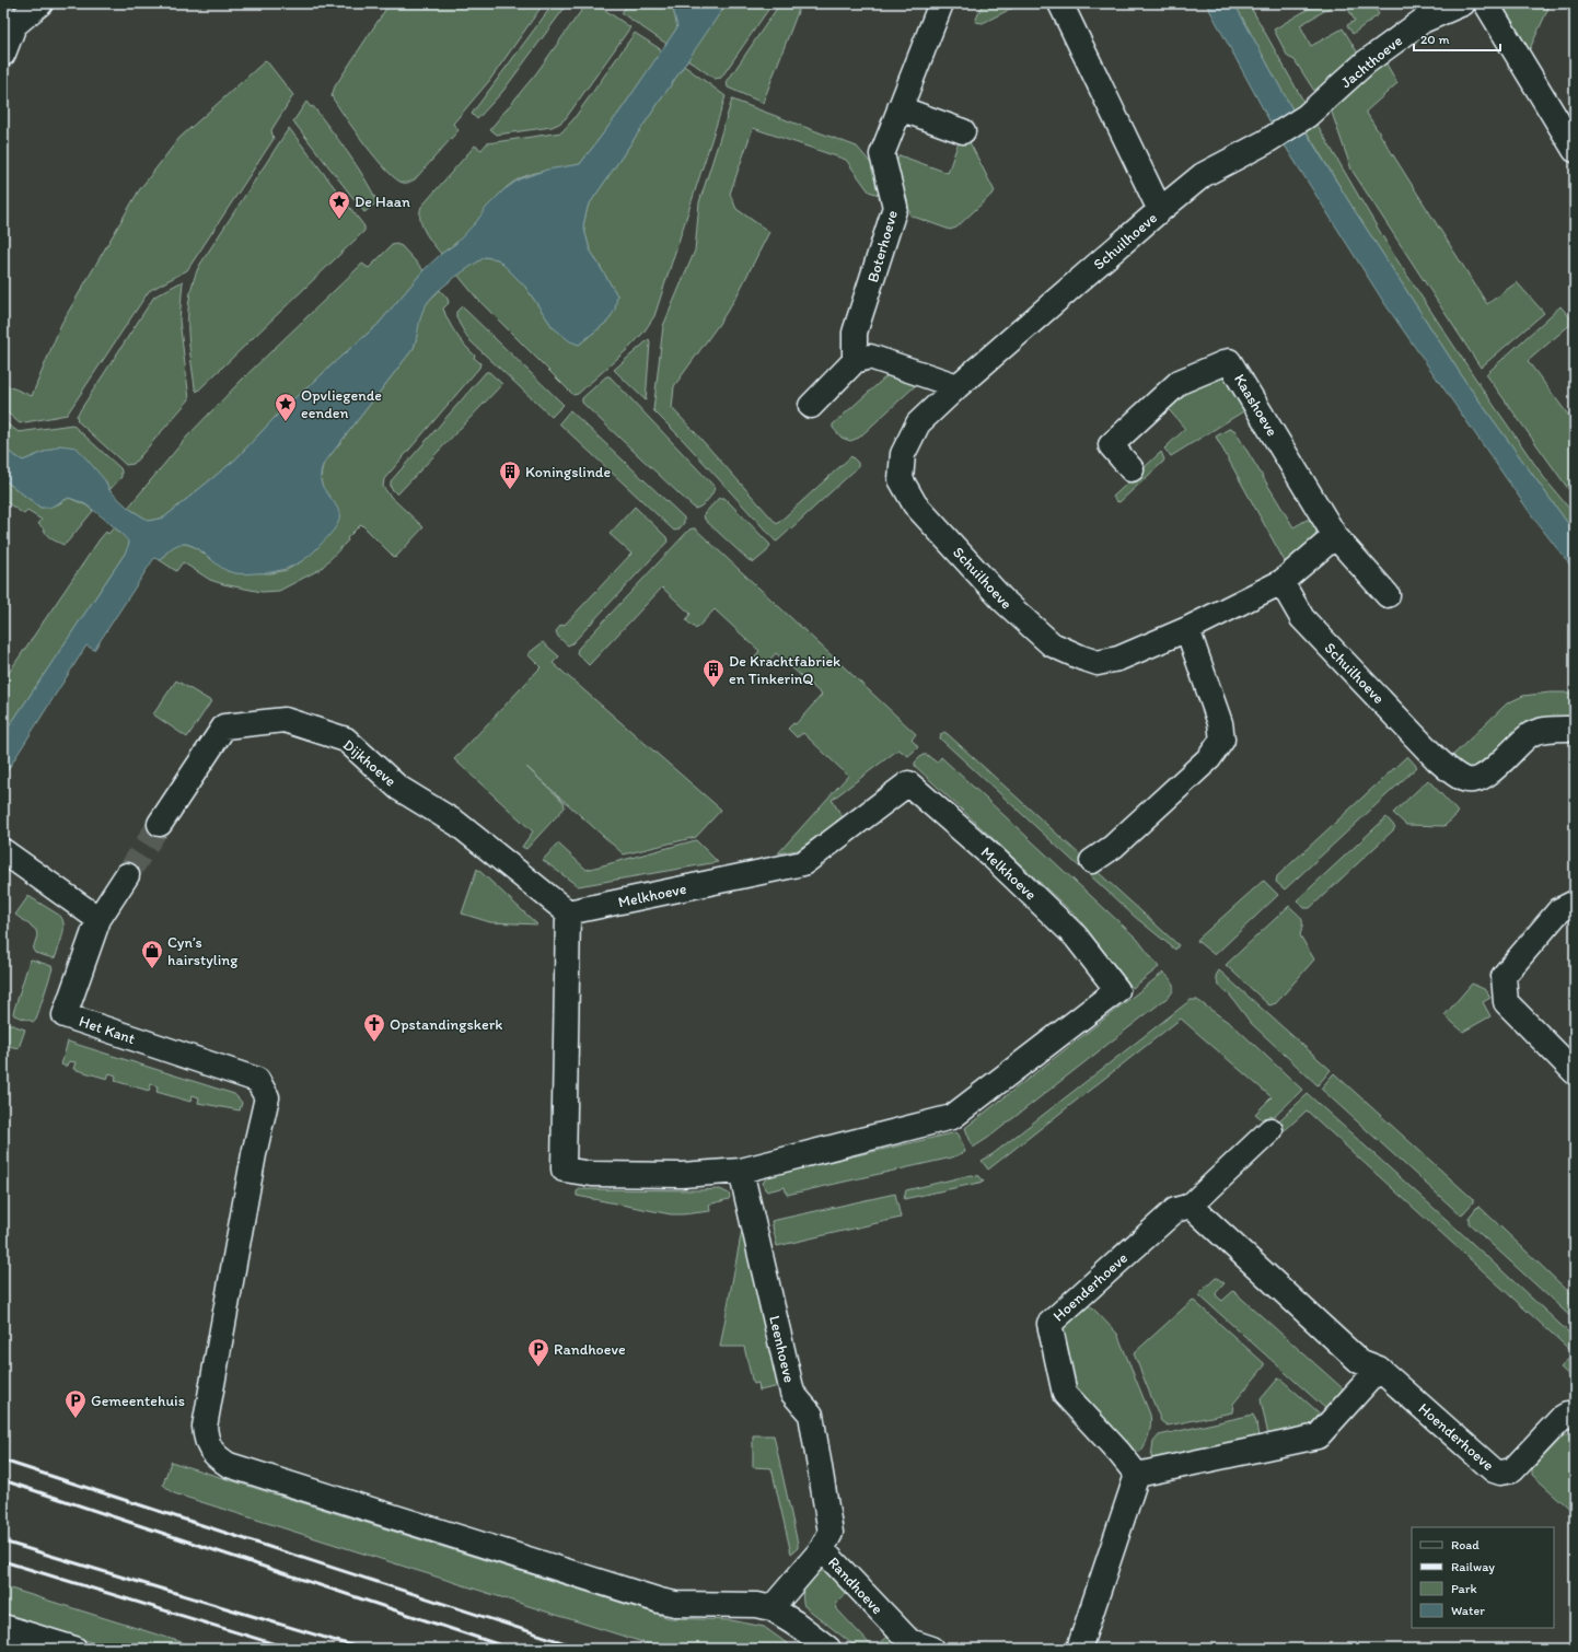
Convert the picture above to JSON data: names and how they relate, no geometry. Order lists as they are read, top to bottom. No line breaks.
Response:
{"streets":{"street":["Jachthoeve","Schuilhoeve","Boterhoeve","Kaashoeve","Dijkhoeve","Melkhoeve","Het Kant","Hoenderhoeve","Leenhoeve","Randhoeve"]},"crossings":[["Jachthoeve","Schuilhoeve"],["Schuilhoeve","Kaashoeve"],["Dijkhoeve","Melkhoeve"],["Melkhoeve","Leenhoeve"],["Het Kant","Randhoeve"],["Leenhoeve","Randhoeve"]],"places":{"place":["De Haan","Opvliegende eenden"],"building":["Koningslinde","De Krachtfabriek en TinkerinQ"],"shop":["Cyn’s hairstyling"],"church":["Opstandingskerk"],"parking":["Randhoeve","Gemeentehuis"]},"legend":["Road","Railway","Park","Water"],"scale_bar":"20 m"}
